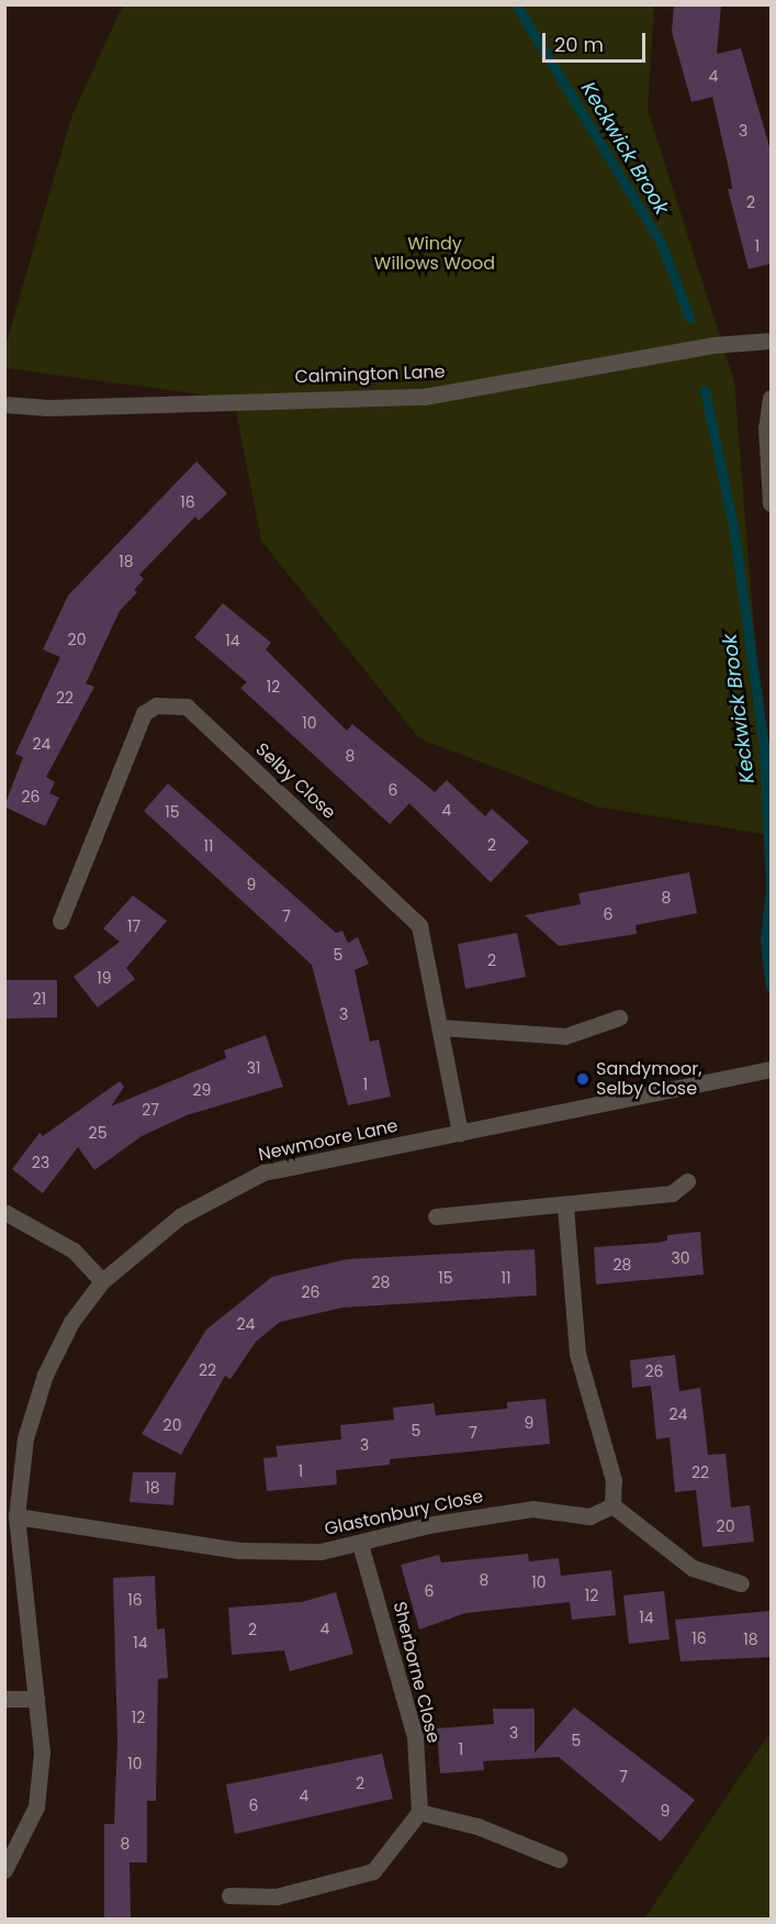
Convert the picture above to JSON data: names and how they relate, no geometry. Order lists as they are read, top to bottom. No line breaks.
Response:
{"streets":{"street":["Calmington Lane","Selby Close","Newmoore Lane","Glastonbury Close","Sherborne Close"]},"crossings":[["Selby Close","Newmoore Lane"],["Newmoore Lane","Glastonbury Close"],["Glastonbury Close","Sherborne Close"]],"water":["Keckwick Brook"],"parks":["Windy Willows Wood"],"places":["Sandymoor, Selby Close"],"house_numbers":["4","3","2","1","16","18","20","14","12","22","10","24","8","6","26","4","15","2","11","9","8","6","7","17","5","2","19","21","3","31","1","29","27","25","23","30","28","15","11","28","26","24","22","26","24","9","20","5","7","3","1","22","18","20","8","10","6","12","16","14","4","2","16","18","14","12","3","5","1","10","7","2","4","6","9","8"],"scale_bar":"20 m"}
